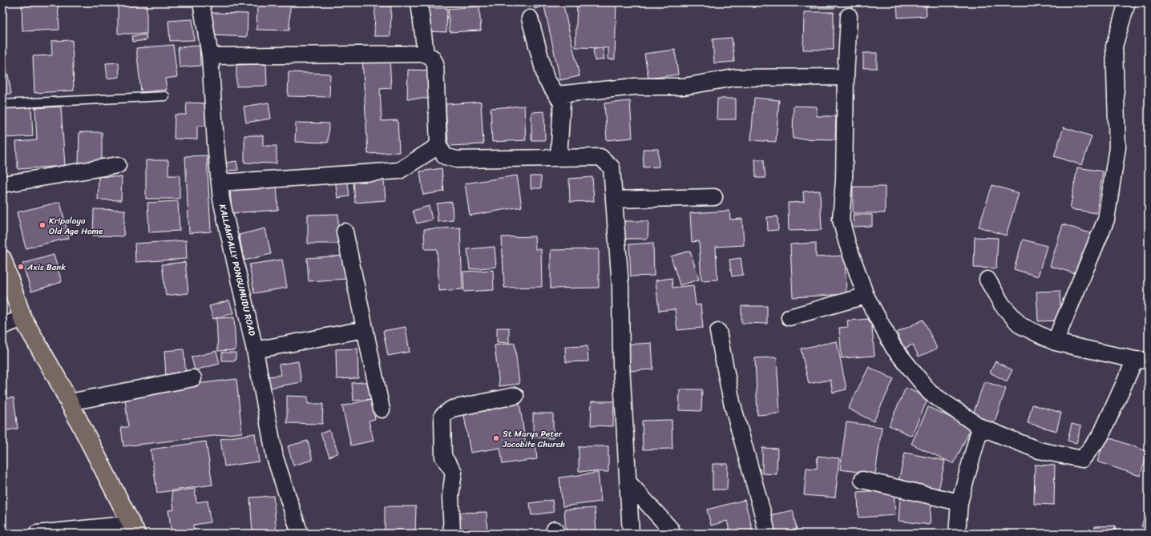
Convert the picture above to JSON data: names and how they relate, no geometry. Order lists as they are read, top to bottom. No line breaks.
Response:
{"streets":{"street":["KALLAMPALLY PONGUMUDU ROAD"]},"places":["Kripalaya Old Age Home","Axis Bank","St Marys Peter Jacobite Church"]}
